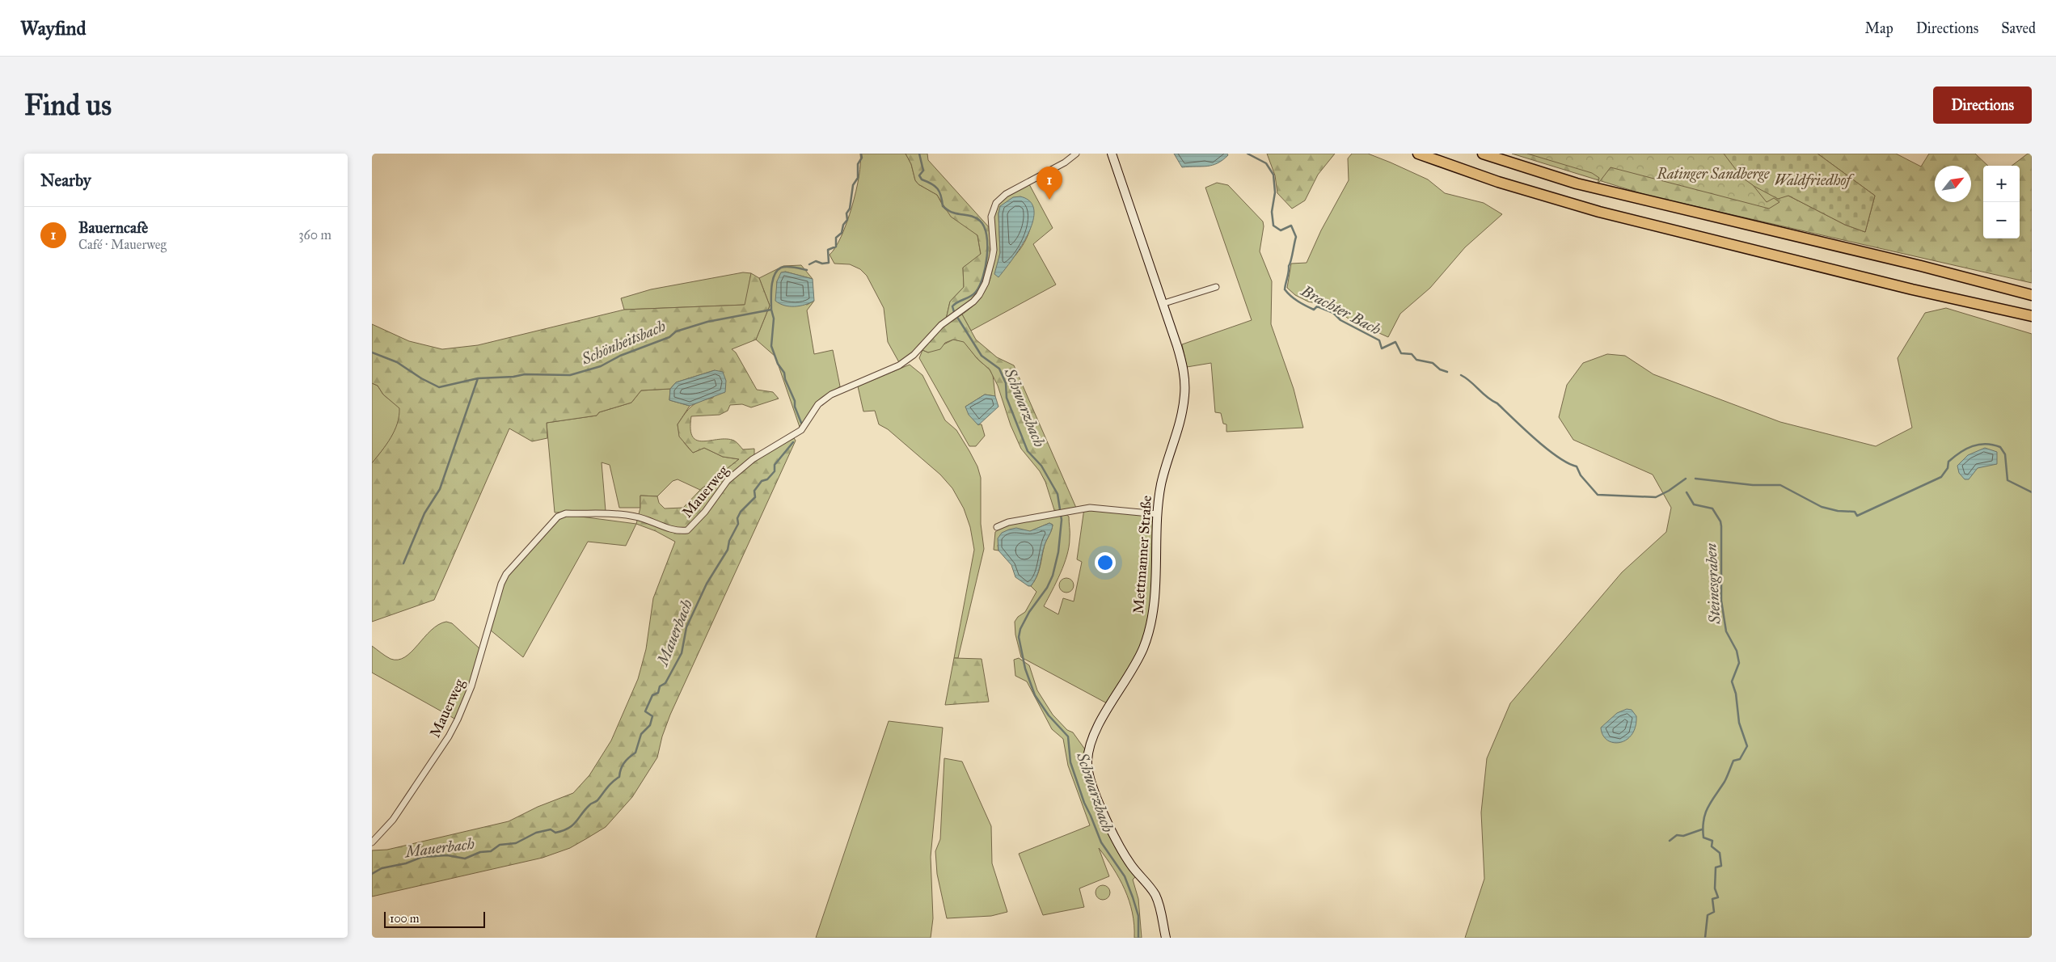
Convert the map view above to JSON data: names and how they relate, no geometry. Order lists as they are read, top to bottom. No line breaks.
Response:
{"streets":{"main road":["Mettmanner Straße"],"street":["Mauerweg"]},"water":["Brachter Bach","Schönheitsbach","Schwarzbach","Steinesgraben","Mauerbach"],"parks":["Ratinger Sandberge","Waldfriedhof"],"scale_bar":"100 m","north":"top right","page":{"header":"Wayfind","nav":["Map","Directions","Saved"],"buttons":"Directions","title":"Find us","heading":"Nearby","map_buttons":["+","−"],"pins":"1","list":[{"mark":"1","name":"Bauerncafè","note":"Café · Mauerweg","value":"360 m"}],"scale":"100 m"}}
